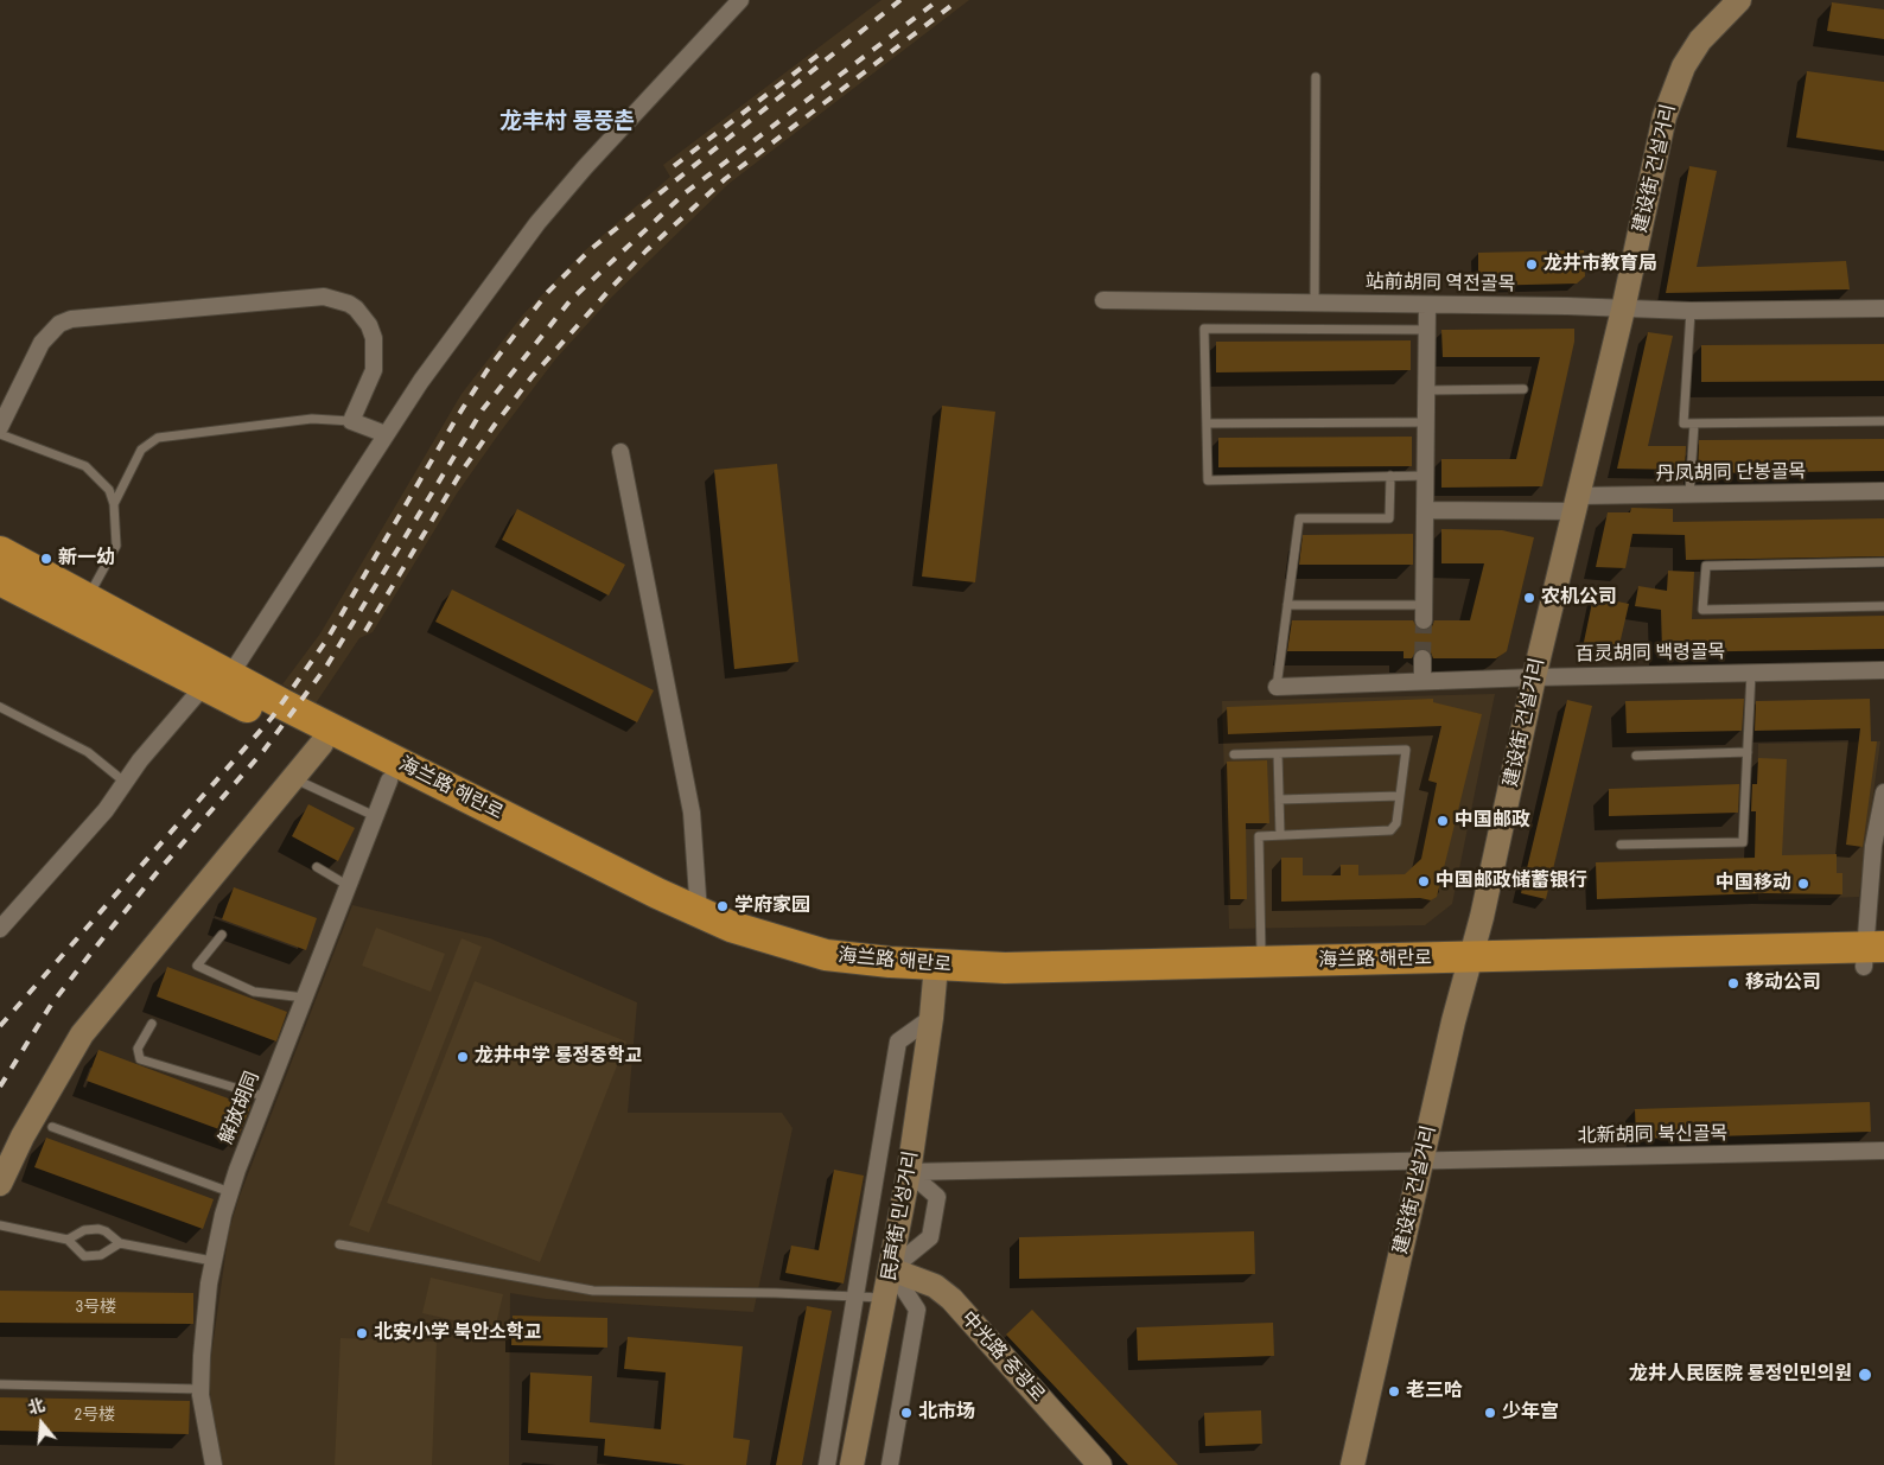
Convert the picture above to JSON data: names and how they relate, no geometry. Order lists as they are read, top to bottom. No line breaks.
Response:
{"streets":{"highway":["海兰路 해란로"],"street":["建设街 건설거리","站前胡同 역전골목","丹凤胡同 단봉골목","百灵胡同 백령골목","解放胡同","北新胡同 북신골목","民声街 민성거리","中光路 중광로"]},"crossings":[["建设街 건설거리","站前胡同 역전골목"],["建设街 건설거리","丹凤胡同 단봉골목"],["建设街 건설거리","百灵胡同 백령골목"],["建设街 건설거리","海兰路 해란로"],["建设街 건설거리","北新胡同 북신골목"],["海兰路 해란로","解放胡同"],["海兰路 해란로","民声街 민성거리"],["北新胡同 북신골목","民声街 민성거리"],["民声街 민성거리","中光路 중광로"]],"districts":["龙丰村 룡풍촌"],"places":["龙井市教育局","新一幼","农机公司","中国邮政","中国邮政储蓄银行","中国移动","学府家园","移动公司","龙井中学 룡정중학교","北安小学 북안소학교","龙井人民医院 룡정인민의원","老三哈","北市场","少年宫"],"house_numbers":["3号楼","2号楼"],"north":"top"}
